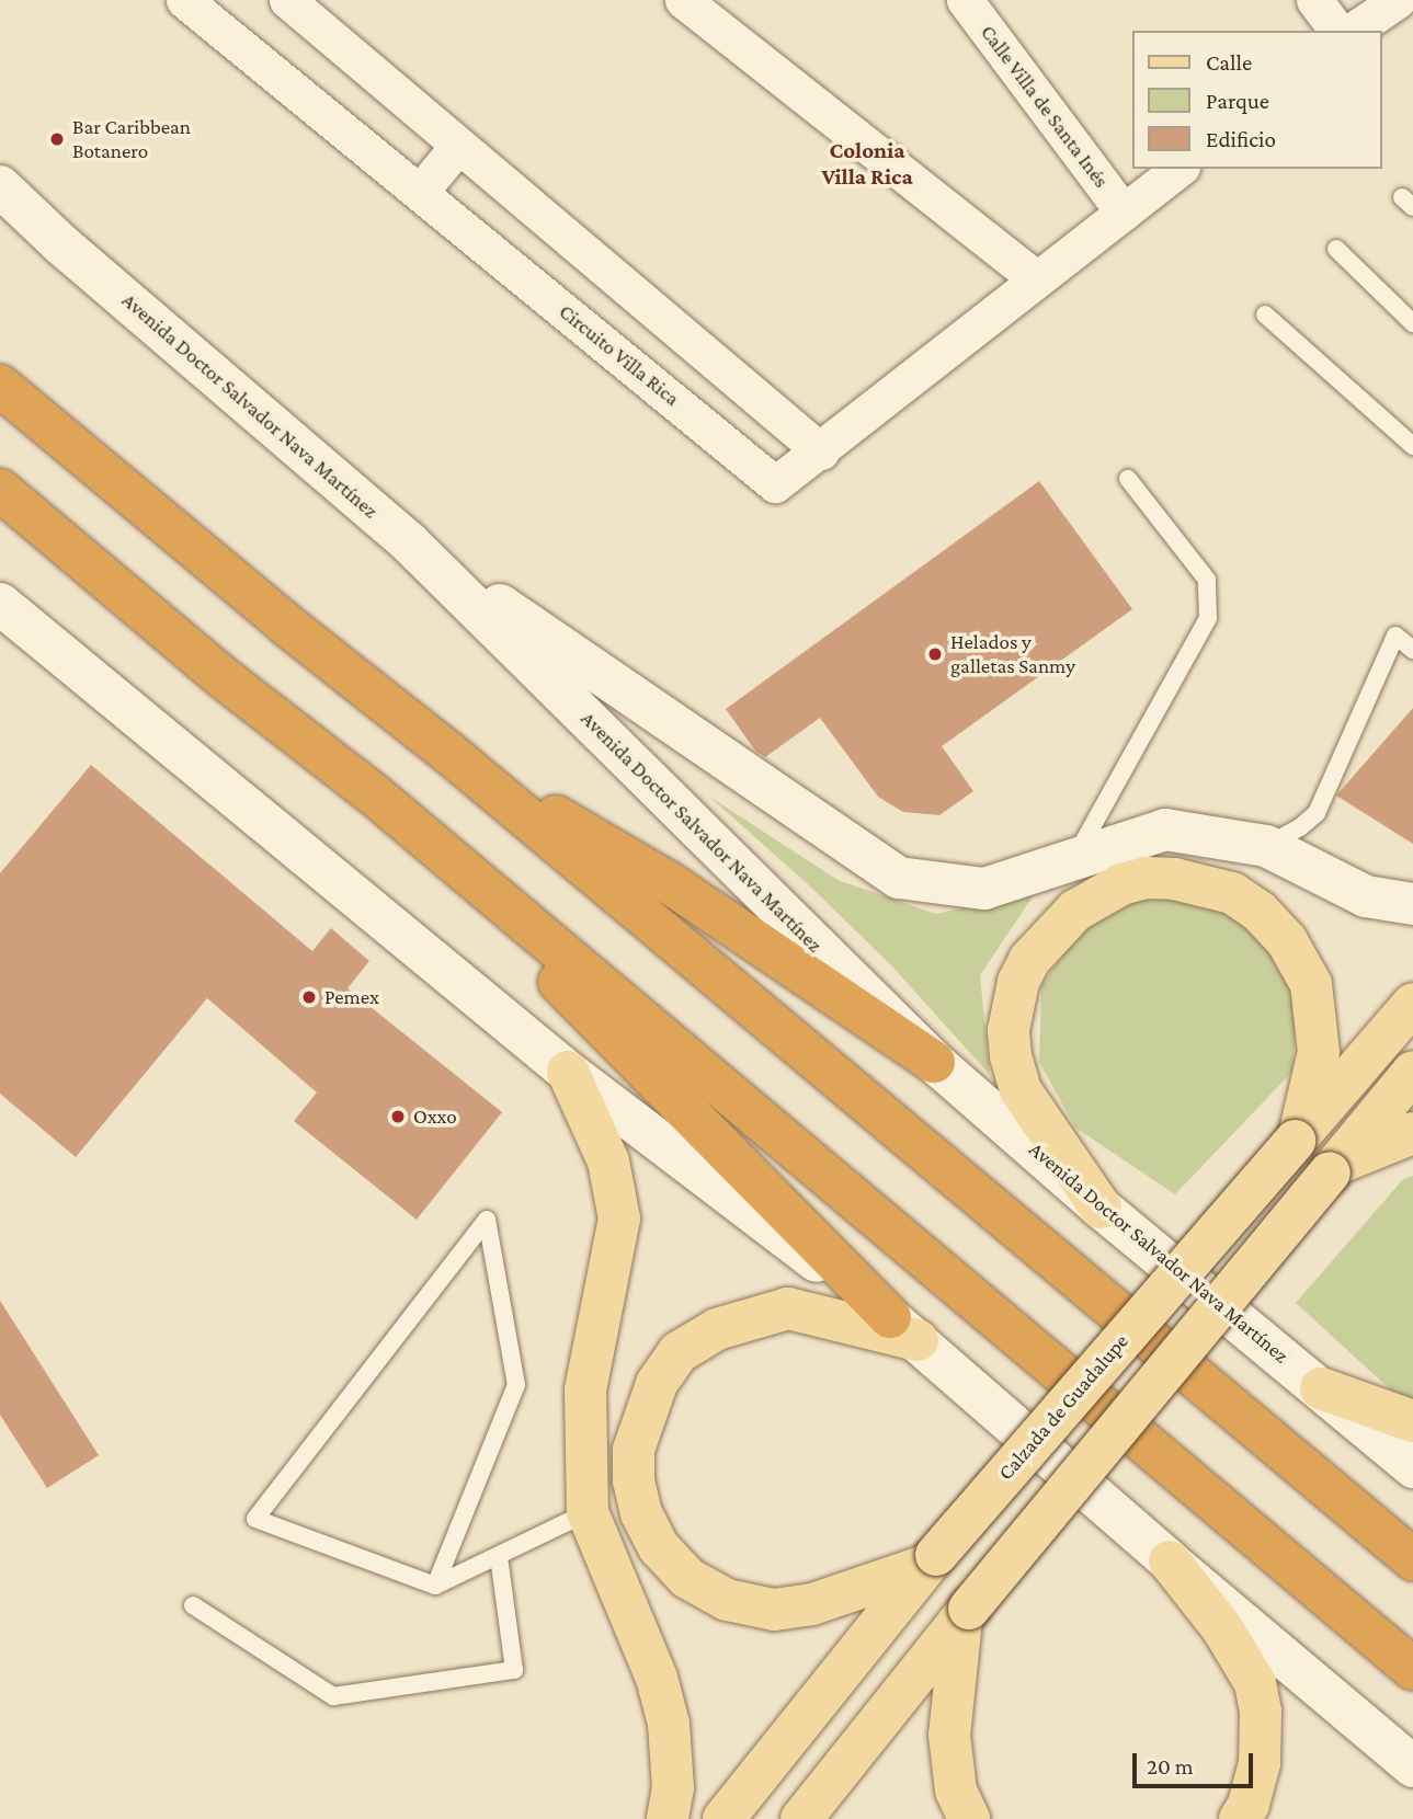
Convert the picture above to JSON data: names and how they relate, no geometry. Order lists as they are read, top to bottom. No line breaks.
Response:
{"streets":{"main road":["Avenida Doctor Salvador Nava Martínez","Calzada de Guadalupe"],"street":["Calle Villa de Santa Inés","Circuito Villa Rica"]},"crossings":[["Calle Villa de Santa Inés","Circuito Villa Rica"]],"districts":["Colonia Villa Rica"],"places":["Bar Caribbean Botanero","Helados y galletas Sanmy","Pemex","Oxxo"],"legend":["Calle","Parque","Edificio"],"scale_bar":"20 m"}
